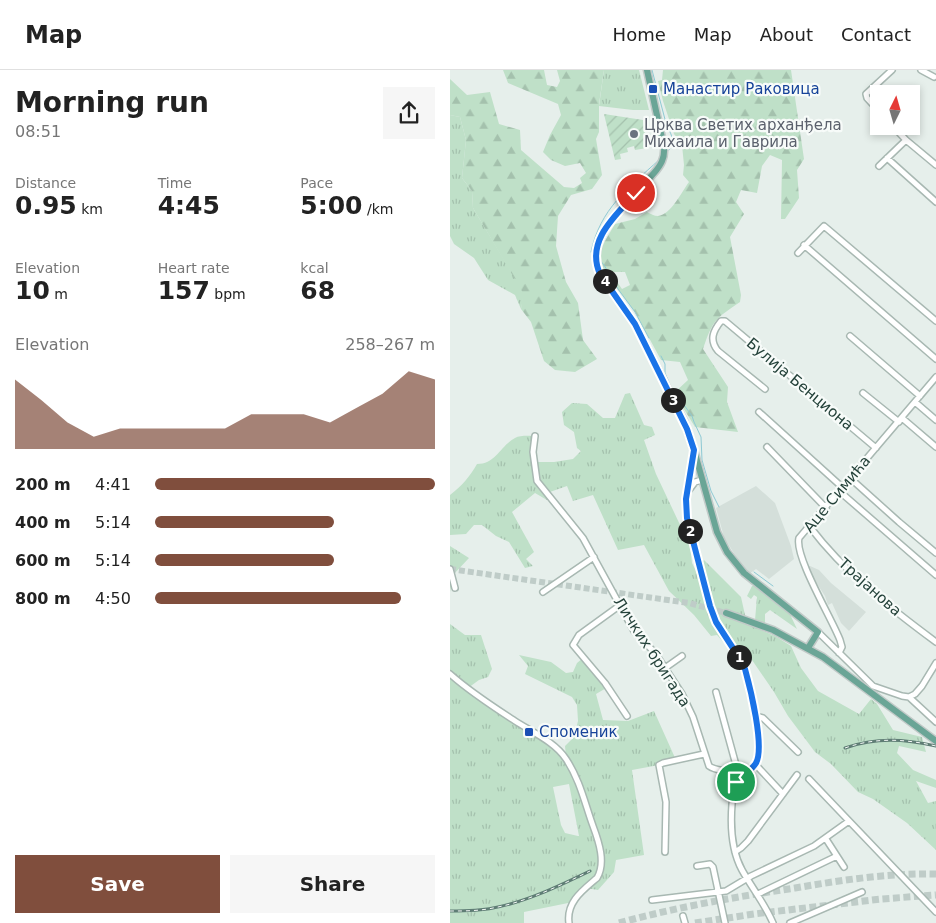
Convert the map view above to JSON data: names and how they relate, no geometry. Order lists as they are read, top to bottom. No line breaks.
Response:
{"streets":{"street":["Булија Бенциона","Аце Симића","Трајанова","Личких бригада"]},"crossings":[["Булија Бенциона","Аце Симића"],["Аце Симића","Трајанова"]],"places":{"transit":["Манастир Раковица","Споменик"],"other":["Црква Светих арханђела Михаила и Гаврила"]},"north":"top","page":{"header":"Map","nav":["Home","Map","About","Contact"],"heading":["Morning run","08:51"],"stats":[["Distance","0.95 km"],["Time","4:45"],["Pace","5:00 /km"],["Elevation","10 m"],["Heart rate","157 bpm"],["kcal","68"]],"pins":["4","3","2","1"],"chart":["Elevation","258–267 m"],"list":[{"name":"200 m","note":"4:41"},{"name":"400 m","note":"5:14"},{"name":"600 m","note":"5:14"},{"name":"800 m","note":"4:50"}],"buttons":["Save","Share"]}}
